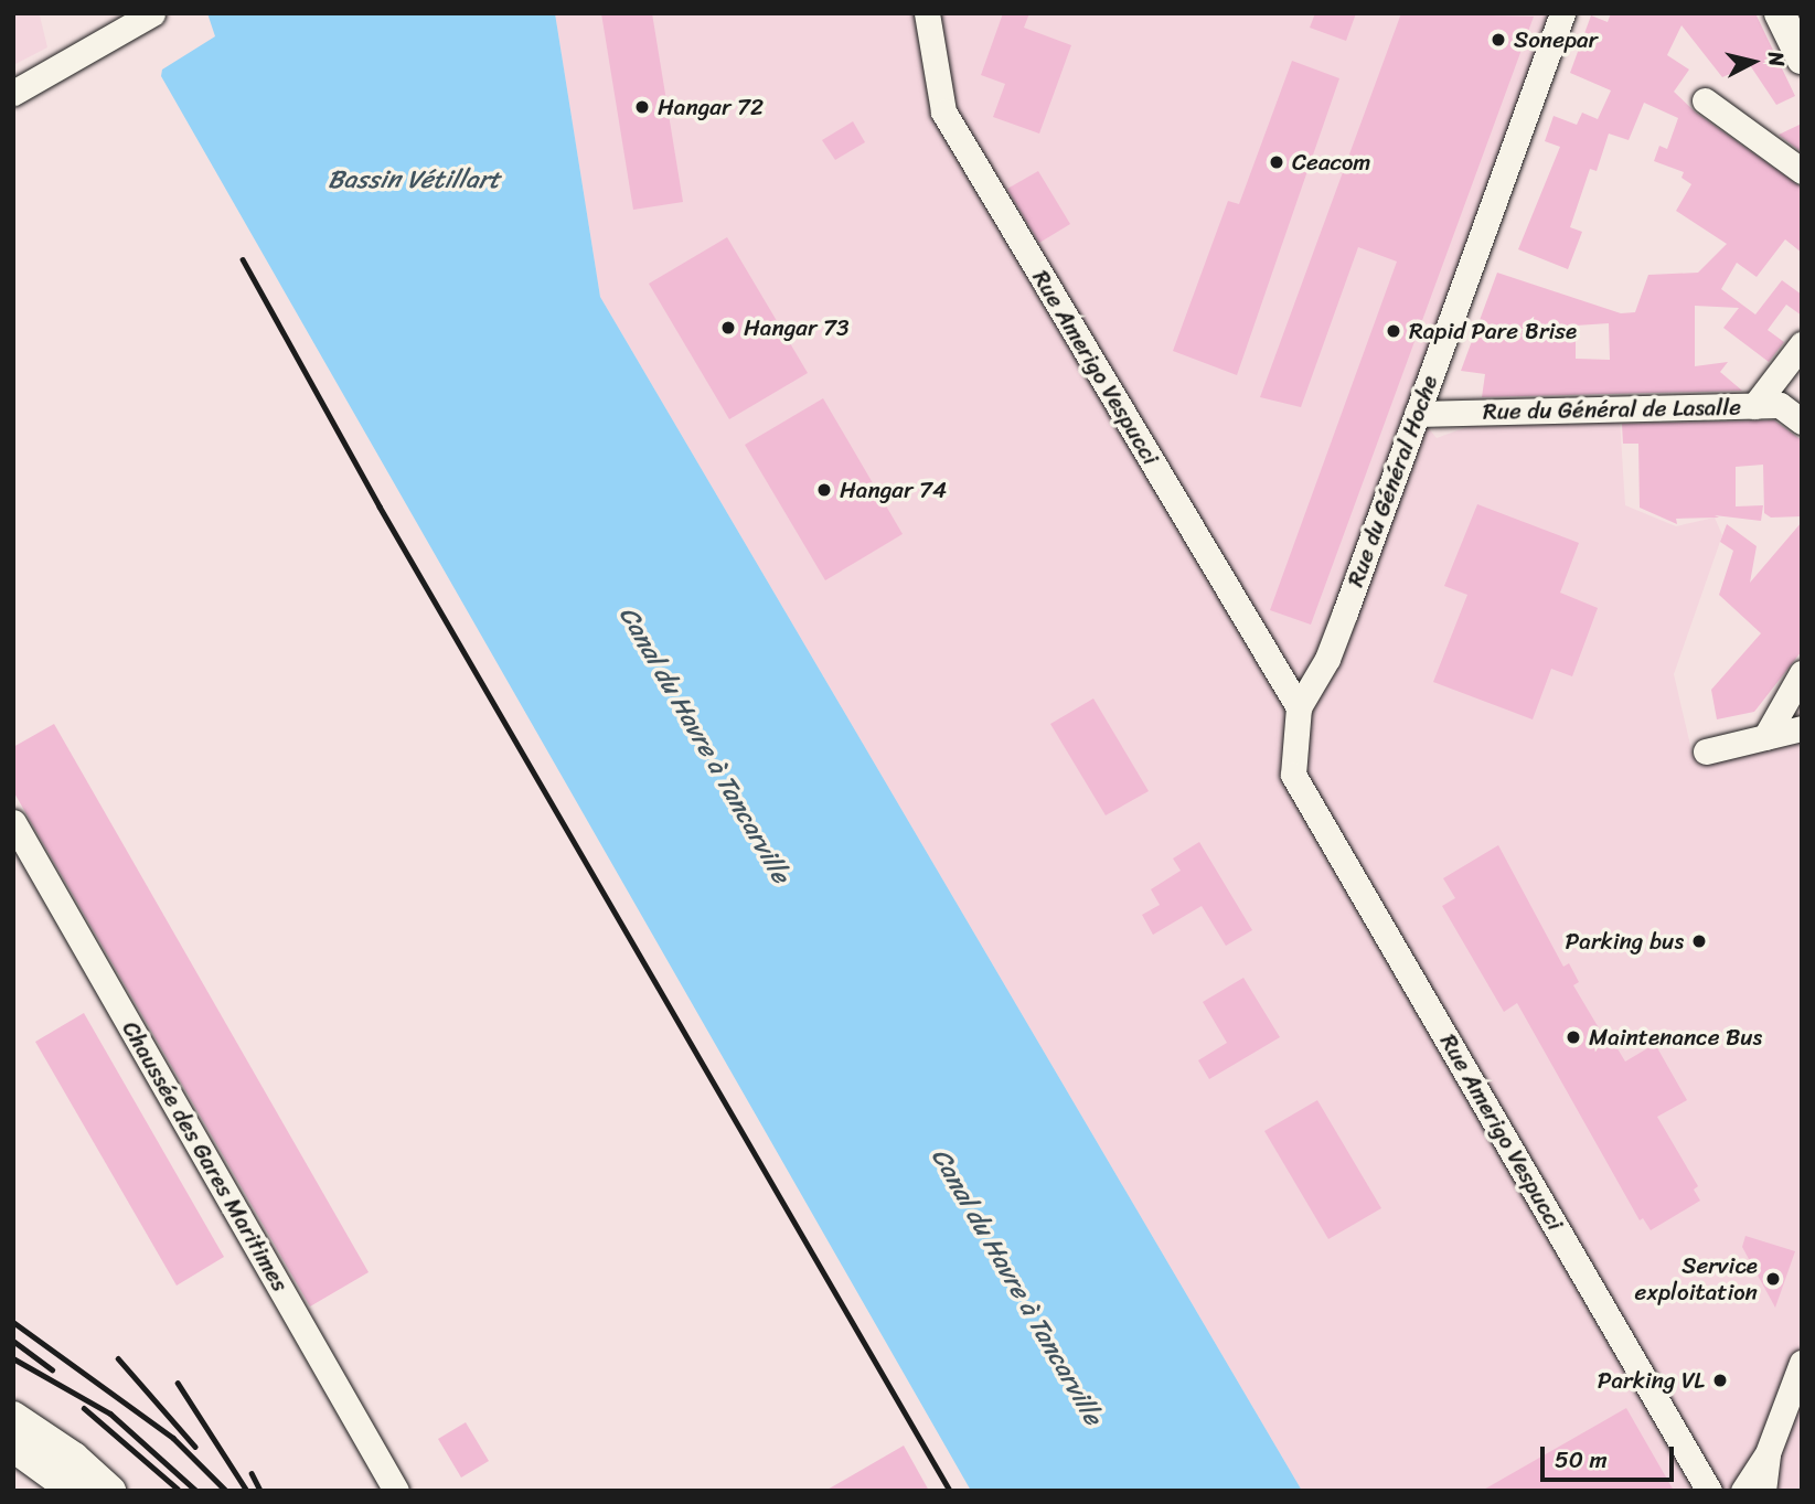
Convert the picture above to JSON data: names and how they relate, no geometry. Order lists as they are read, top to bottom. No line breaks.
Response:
{"streets":{"street":["Rue Amerigo Vespucci","Rue du Général de Lasalle","Rue du Général Hoche","Chaussée des Gares Maritimes"]},"crossings":[["Rue Amerigo Vespucci","Rue du Général Hoche"],["Rue du Général de Lasalle","Rue du Général Hoche"]],"water":["Bassin Vétillart","Canal du Havre à Tancarville"],"places":["Sonepar","Hangar 72","Ceacom","Hangar 73","Rapid Pare Brise","Hangar 74","Parking bus","Maintenance Bus","Service exploitation","Parking VL"],"scale_bar":"50 m","north":"right"}
